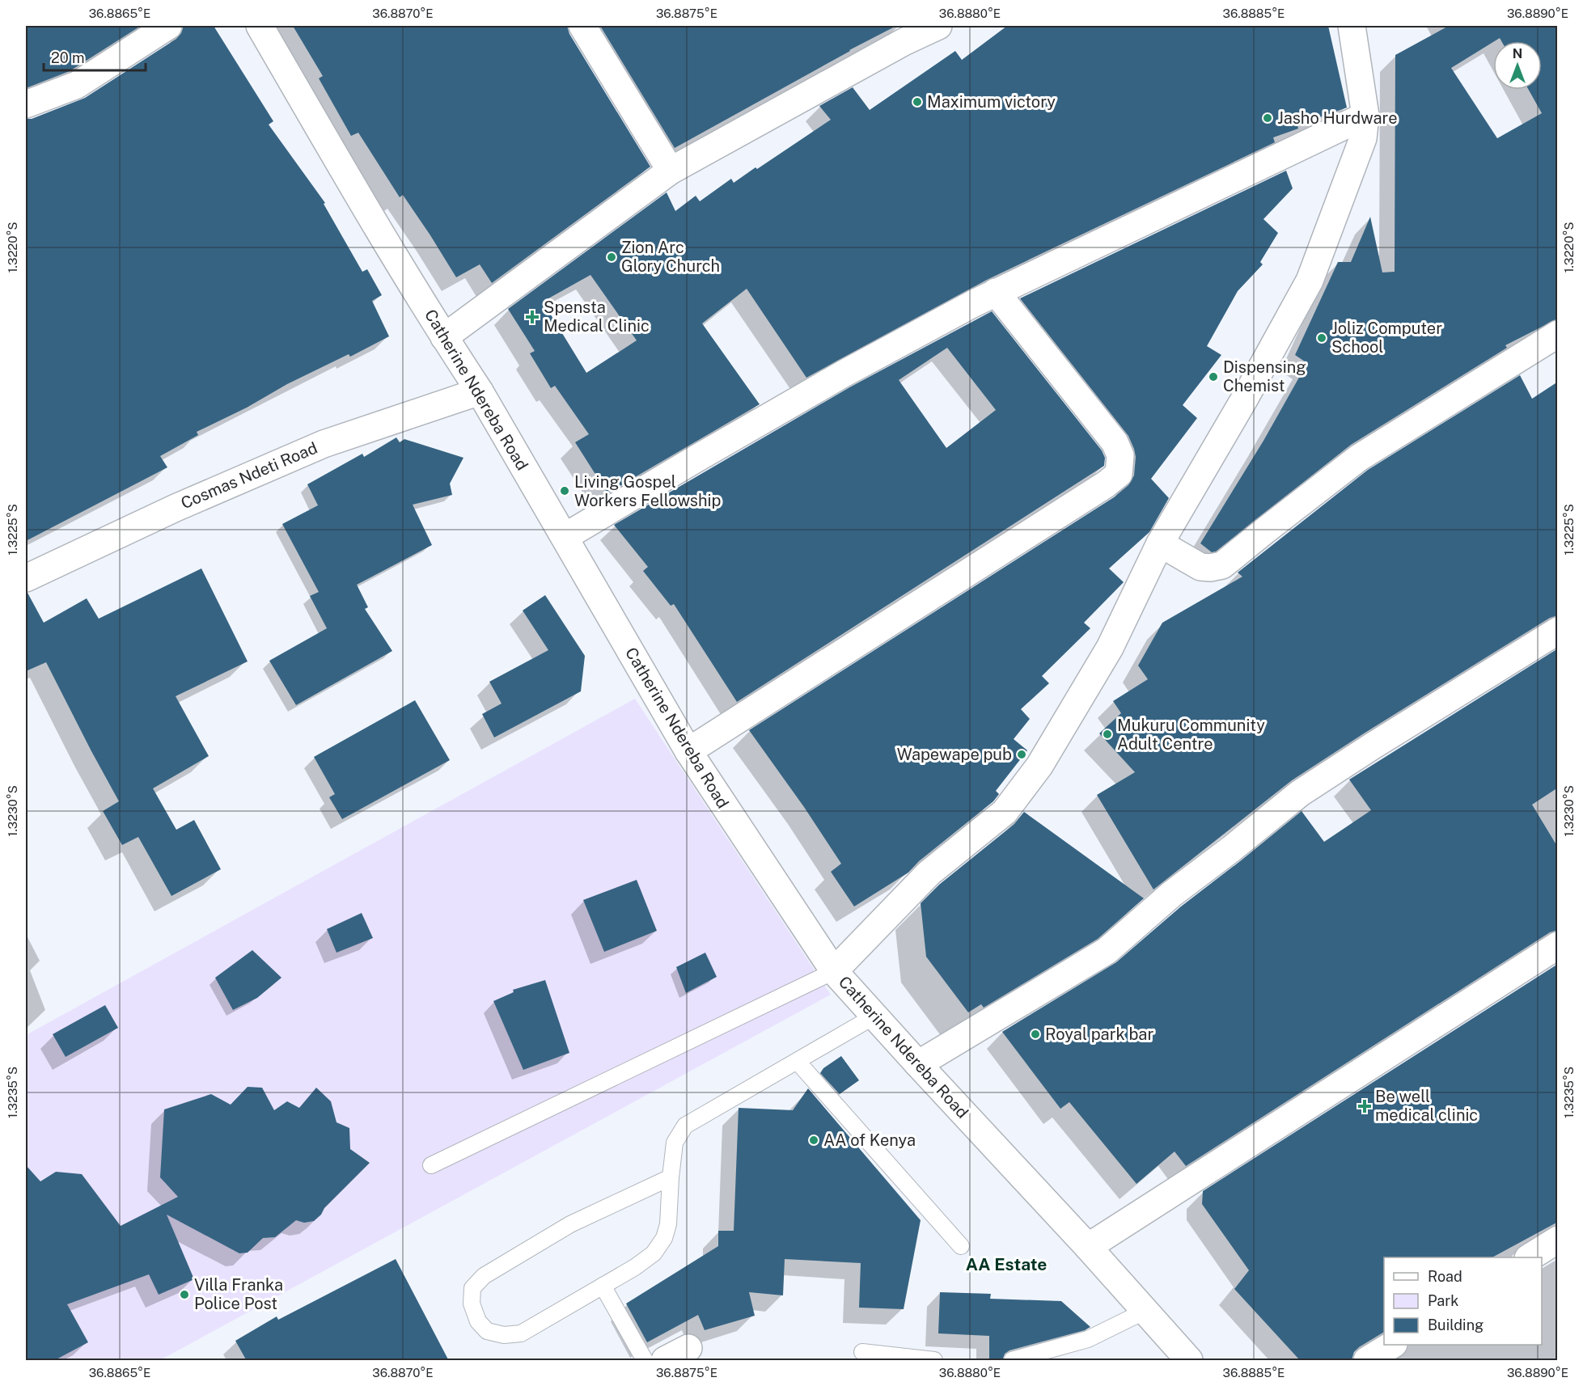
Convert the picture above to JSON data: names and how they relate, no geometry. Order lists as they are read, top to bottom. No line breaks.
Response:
{"streets":{"street":["Catherine Ndereba Road","Cosmas Ndeti Road"]},"crossings":[["Catherine Ndereba Road","Cosmas Ndeti Road"]],"districts":["AA Estate"],"places":{"other":["Maximum victory","Jasho Hurdware","Zion Arc Glory Church","Joliz Computer School","Dispensing Chemist","Living Gospel Workers Fellowship","Mukuru Community Adult Centre","Wapewape pub","Royal park bar","AA of Kenya","Villa Franka Police Post"],"health":["Spensta Medical Clinic","Be well medical clinic"]},"legend":["Road","Park","Building"],"scale_bar":"20 m","north":"top","coordinates":["36.8865°E","36.8870°E","36.8875°E","36.8880°E","36.8885°E","36.8890°E","1.3220°S","1.3225°S","1.3230°S","1.3235°S"]}
